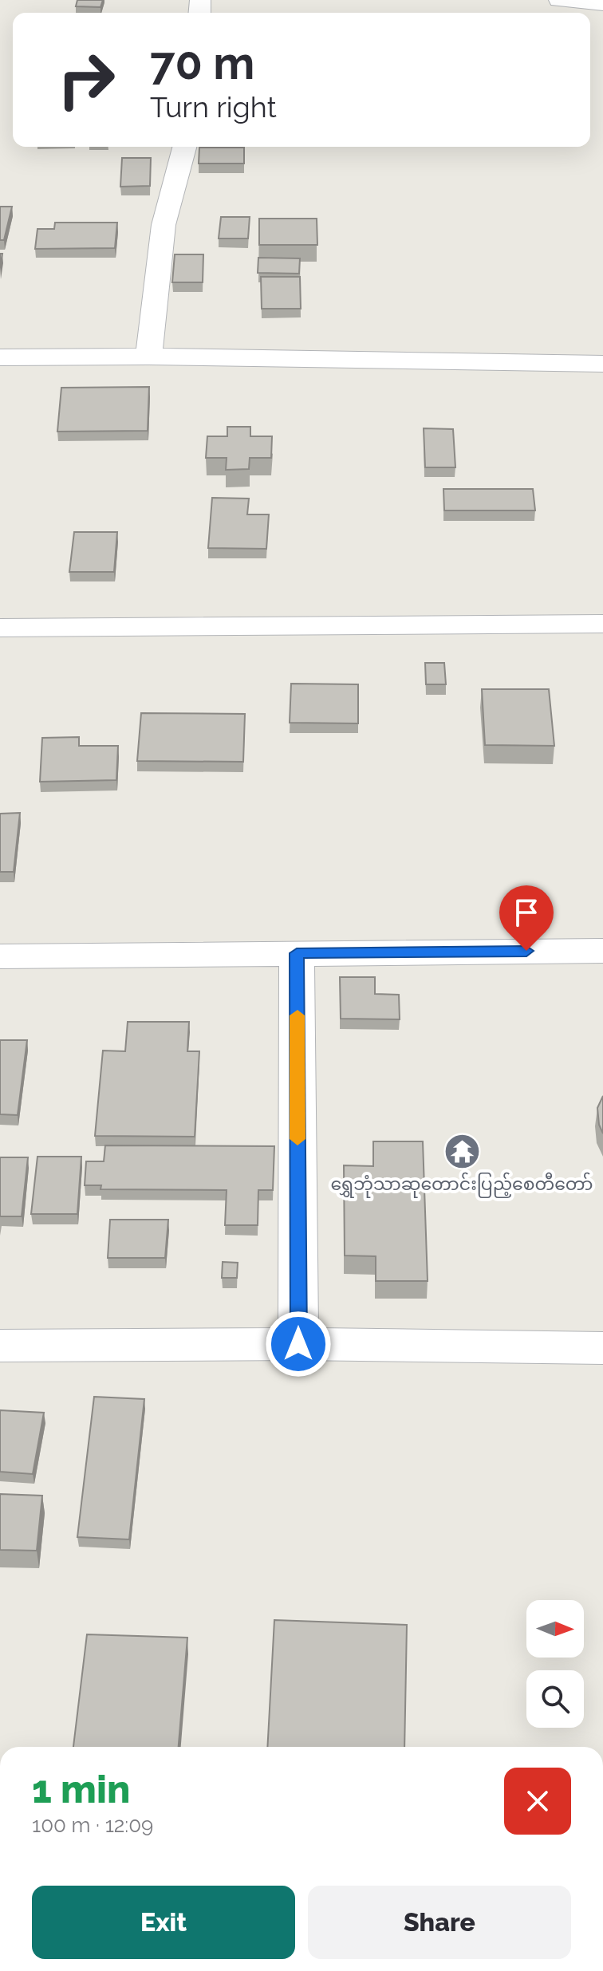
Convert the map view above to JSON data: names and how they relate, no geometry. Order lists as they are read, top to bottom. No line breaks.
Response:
{"places":{"temple":["ရွှေဘုံသာဆုတောင်းပြည့်စေတီတော်"]},"north":"right","page":{"turn":["70 m","Turn right"],"heading":["1 min","100 m · 12:09"],"buttons":["Exit","Share"]}}
